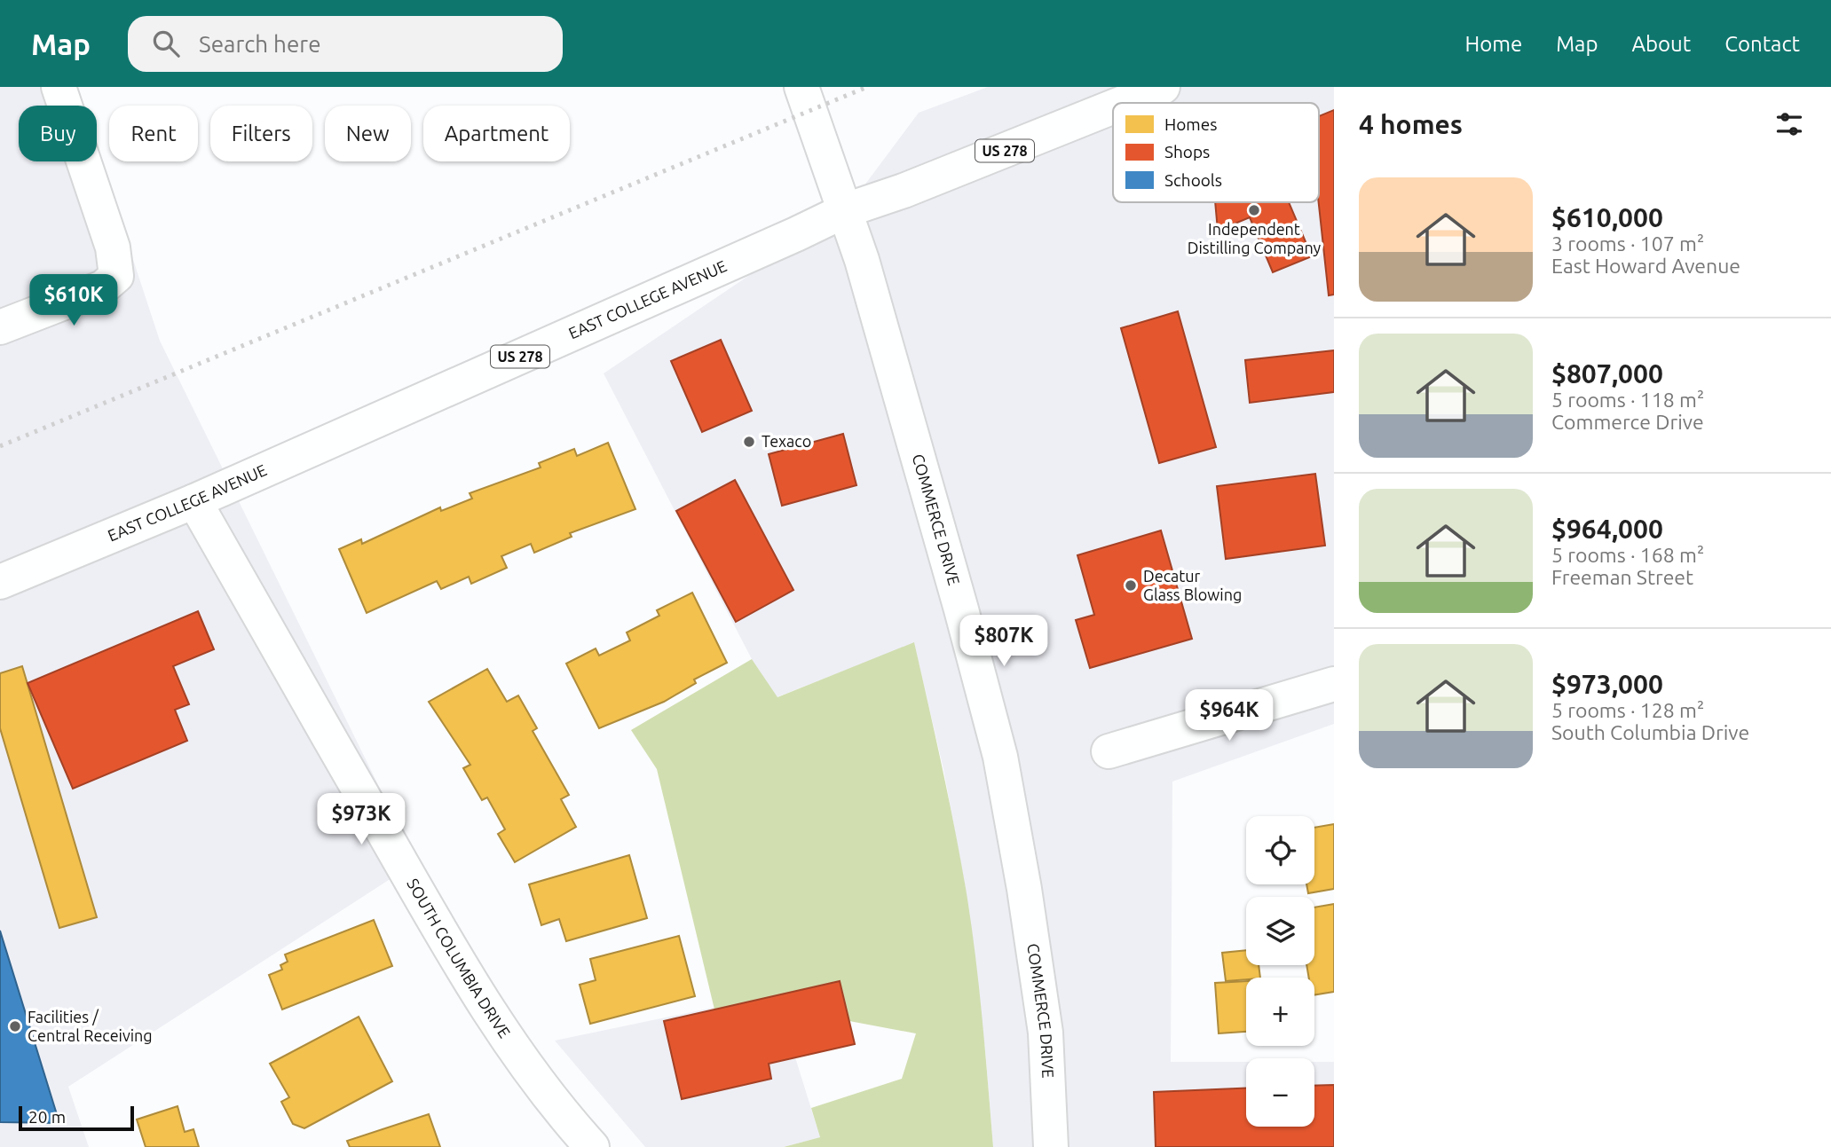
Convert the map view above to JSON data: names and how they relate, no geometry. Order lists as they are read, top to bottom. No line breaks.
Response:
{"streets":{"main road":["US 278","EAST COLLEGE AVENUE","COMMERCE DRIVE","SOUTH COLUMBIA DRIVE"]},"crossings":[["EAST COLLEGE AVENUE","COMMERCE DRIVE"],["EAST COLLEGE AVENUE","SOUTH COLUMBIA DRIVE"]],"places":["Independent Distilling Company","Texaco","Decatur Glass Blowing","Facilities / Central Receiving"],"legend":["Homes","Shops","Schools"],"scale_bar":"20 m","page":{"header":"Map","search":"Search here","nav":["Home","Map","About","Contact"],"heading":"4 homes","chip":["Buy","Rent","Filters","New","Apartment"],"list":[{"name":"$610,000","note":"3 rooms · 107 m² · East Howard Avenue"},{"name":"$807,000","note":"5 rooms · 118 m² · Commerce Drive"},{"name":"$964,000","note":"5 rooms · 168 m² · Freeman Street"},{"name":"$973,000","note":"5 rooms · 128 m² · South Columbia Drive"}],"price":["$610K","$807K","$964K","$973K"],"map_buttons":["+","−"],"scale":"20 m"}}
